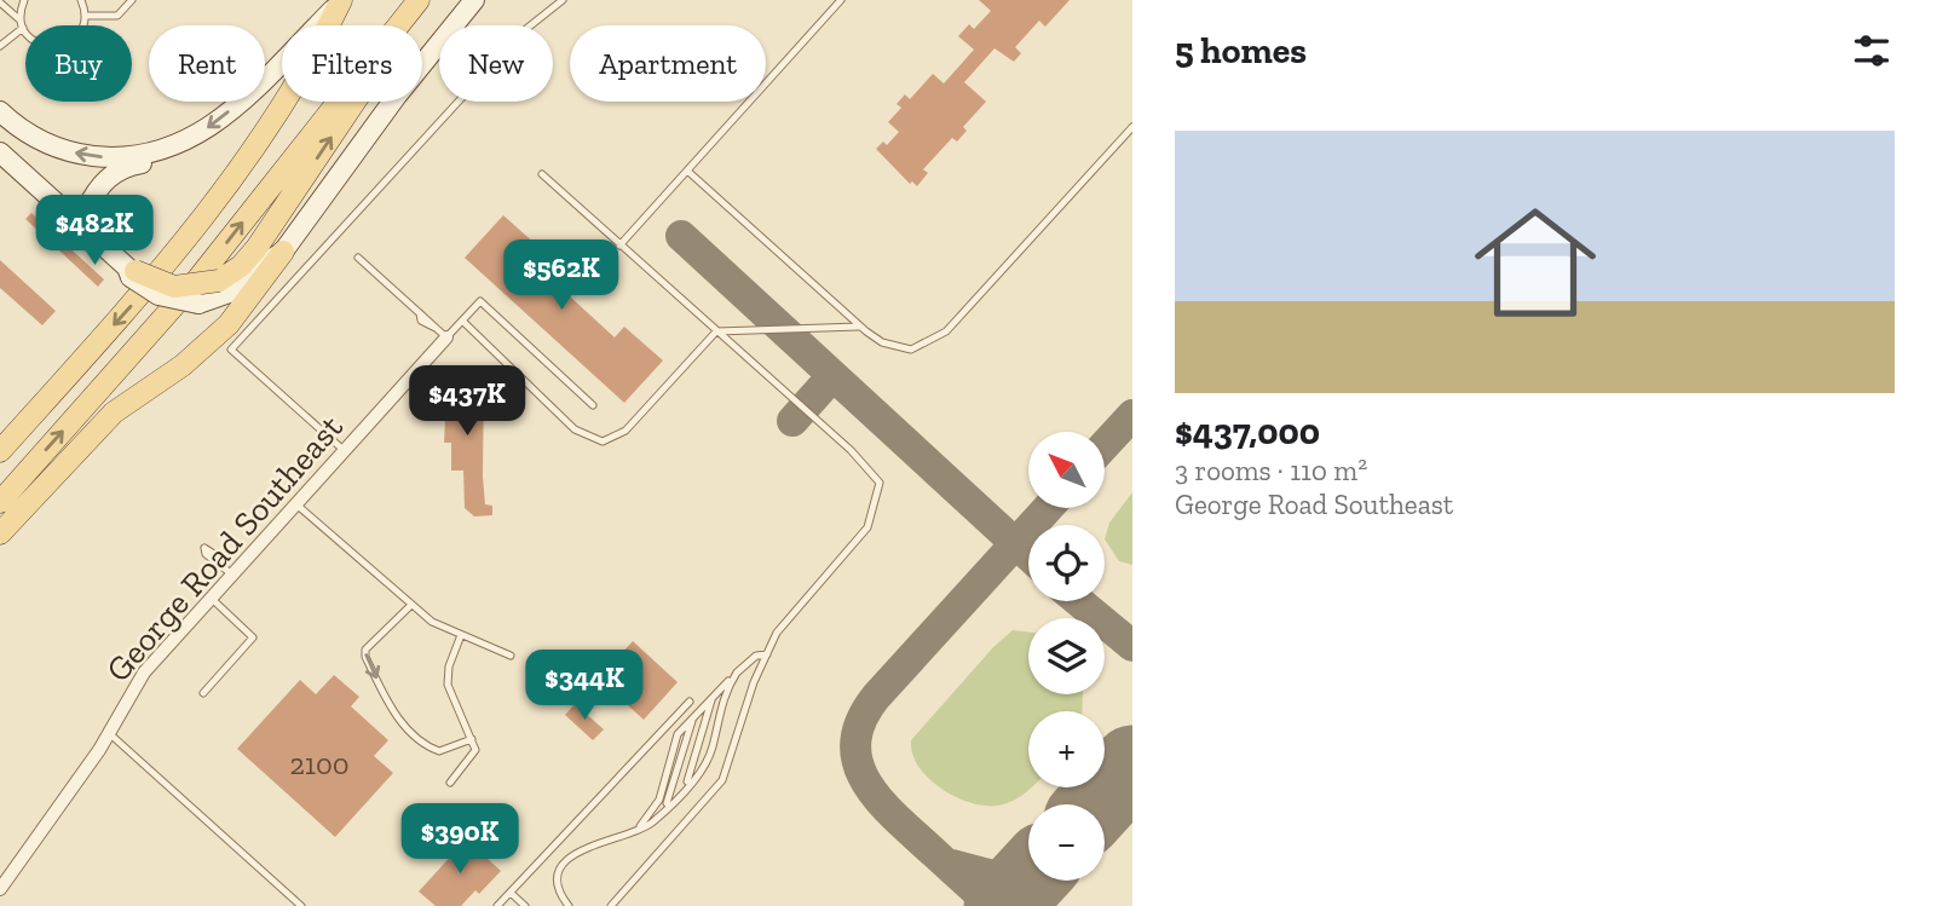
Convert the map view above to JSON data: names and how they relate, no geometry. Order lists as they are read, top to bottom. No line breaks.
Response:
{"streets":{"street":["George Road Southeast"]},"house_numbers":["2100"],"north":"top left","page":{"heading":"5 homes","chip":["Buy","Rent","Filters","New","Apartment"],"list":[{"name":"$437,000","note":"3 rooms · 110 m² · George Road Southeast"}],"price":["$482K","$562K","$437K","$344K","$390K"],"map_buttons":["+","−"]}}
